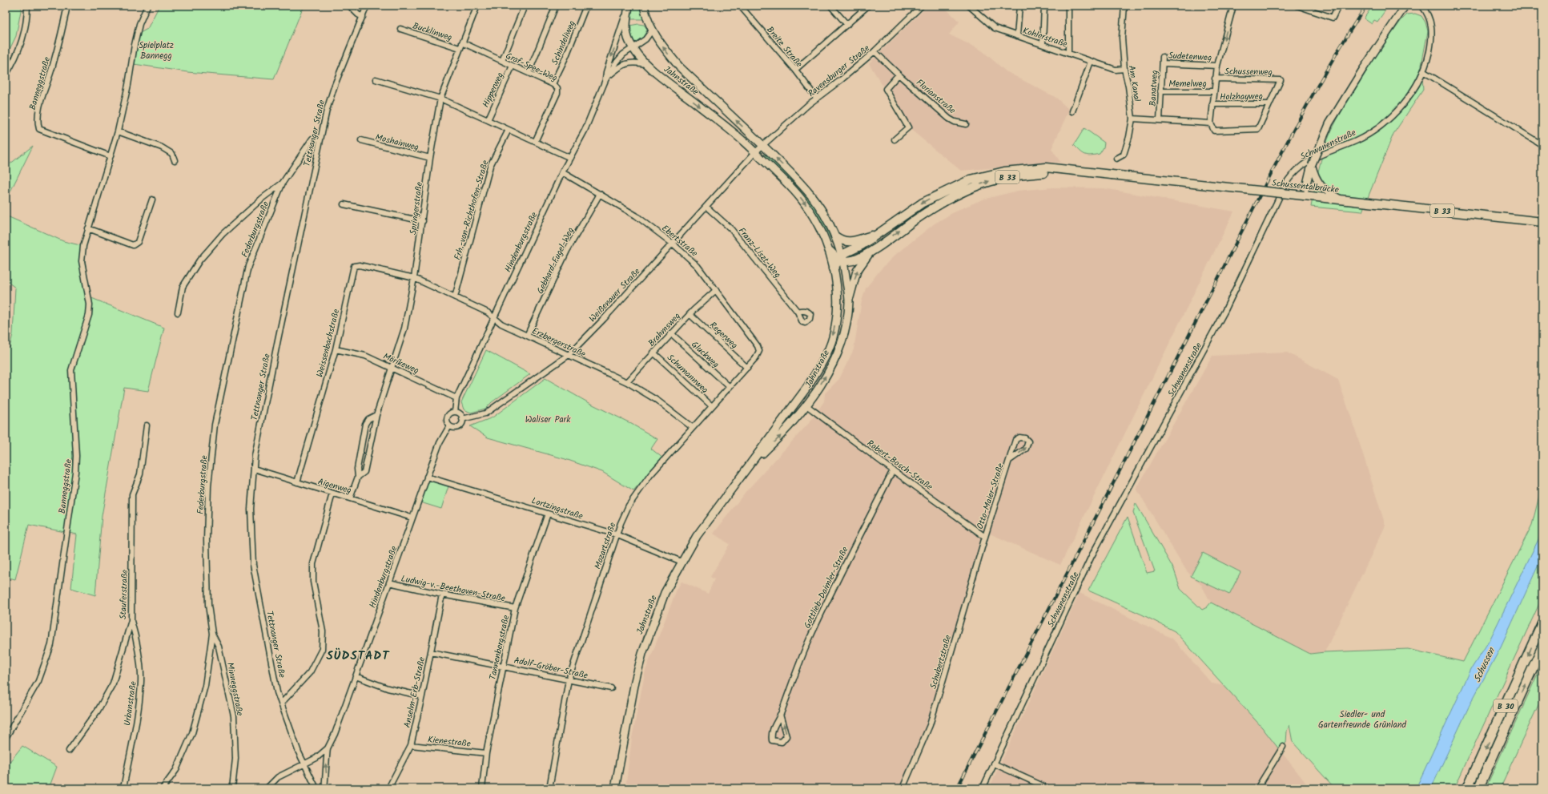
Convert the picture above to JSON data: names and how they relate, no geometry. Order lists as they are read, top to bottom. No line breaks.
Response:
{"streets":{"highway":["B 30"],"main road":["Jahnstraße","B 33","Schussentalbrücke"],"street":["Bucklinweg","Kohlerstraße","Schindeliweg","Breite Straße","Sudetenweg","Graf-Spee-Weg","Ravensburger Straße","Schussenweg","Banneggstraße","Am Kanal","Memelweg","Banatweg","Hipperweg","Florianstraße","Holzhayweg","Tettnanger Straße","Moshainweg","Schwanenstraße","Springerstraße","Frh.-von-Richthofen-Straße","Federburgstraße","Ebertstraße","Hindenburgstraße","Franz-Liszt-Weg","Gebhard-Fugel-Weg","Weißenauer Straße","Brahmsweg","Regerweg","Erzbergerstraße","Weissenbachstraße","Gluckweg","Mörikeweg","Schumannweg","Robert-Bosch-Straße","Aigenweg","Otto-Maier-Straße","Lortzingstraße","Mozartstraße","Gottlieb-Daimler-Straße","Ludwig-v.-Beethoven-Straße","Stauferstraße","Tannenbergstraße","Schubertstraße","Adolf-Gröber-Straße","Minneggstraße","Anselm-Erb-Straße","Urbanstraße","Kienestraße"]},"crossings":[["Bucklinweg","Springerstraße"],["Kohlerstraße","Am Kanal"],["Schindeliweg","Graf-Spee-Weg"],["Breite Straße","Ravensburger Straße"],["Sudetenweg","Banatweg"],["Graf-Spee-Weg","Hipperweg"],["Graf-Spee-Weg","Springerstraße"],["Ravensburger Straße","Jahnstraße"],["Ravensburger Straße","Florianstraße"],["Schussenweg","Holzhayweg"],["Jahnstraße","B 33"],["Jahnstraße","Hindenburgstraße"],["Jahnstraße","Weißenauer Straße"],["Jahnstraße","Robert-Bosch-Straße"],["Jahnstraße","Lortzingstraße"],["Memelweg","Banatweg"],["Tettnanger Straße","Federburgstraße"],["Tettnanger Straße","Aigenweg"],["Moshainweg","Springerstraße"],["B 33","Schussentalbrücke"],["Springerstraße","Erzbergerstraße"],["Springerstraße","Weissenbachstraße"],["Springerstraße","Mörikeweg"],["Springerstraße","Aigenweg"],["Frh.-von-Richthofen-Straße","Erzbergerstraße"],["Federburgstraße","Minneggstraße"],["Ebertstraße","Hindenburgstraße"],["Ebertstraße","Gebhard-Fugel-Weg"],["Ebertstraße","Weißenauer Straße"],["Ebertstraße","Brahmsweg"],["Ebertstraße","Mozartstraße"],["Hindenburgstraße","Weißenauer Straße"],["Hindenburgstraße","Erzbergerstraße"],["Hindenburgstraße","Mörikeweg"],["Hindenburgstraße","Aigenweg"],["Hindenburgstraße","Lortzingstraße"],["Hindenburgstraße","Ludwig-v.-Beethoven-Straße"],["Franz-Liszt-Weg","Weißenauer Straße"],["Gebhard-Fugel-Weg","Erzbergerstraße"],["Weißenauer Straße","Erzbergerstraße"],["Brahmsweg","Regerweg"],["Brahmsweg","Erzbergerstraße"],["Brahmsweg","Gluckweg"],["Brahmsweg","Schumannweg"],["Regerweg","Mozartstraße"],["Erzbergerstraße","Weissenbachstraße"],["Erzbergerstraße","Mozartstraße"],["Weissenbachstraße","Mörikeweg"],["Weissenbachstraße","Aigenweg"],["Gluckweg","Mozartstraße"],["Schumannweg","Mozartstraße"],["Robert-Bosch-Straße","Otto-Maier-Straße"],["Robert-Bosch-Straße","Gottlieb-Daimler-Straße"],["Robert-Bosch-Straße","Schubertstraße"],["Otto-Maier-Straße","Schubertstraße"],["Lortzingstraße","Mozartstraße"],["Lortzingstraße","Tannenbergstraße"],["Mozartstraße","Adolf-Gröber-Straße"],["Ludwig-v.-Beethoven-Straße","Tannenbergstraße"],["Ludwig-v.-Beethoven-Straße","Anselm-Erb-Straße"],["Stauferstraße","Urbanstraße"],["Tannenbergstraße","Adolf-Gröber-Straße"],["Tannenbergstraße","Kienestraße"],["Adolf-Gröber-Straße","Anselm-Erb-Straße"],["Anselm-Erb-Straße","Kienestraße"]],"districts":["SÜDSTADT"],"water":["Schussen"],"parks":["Spielplatz Bannegg","Waliser Park","Siedler- und Gartenfreunde Grünland"]}
